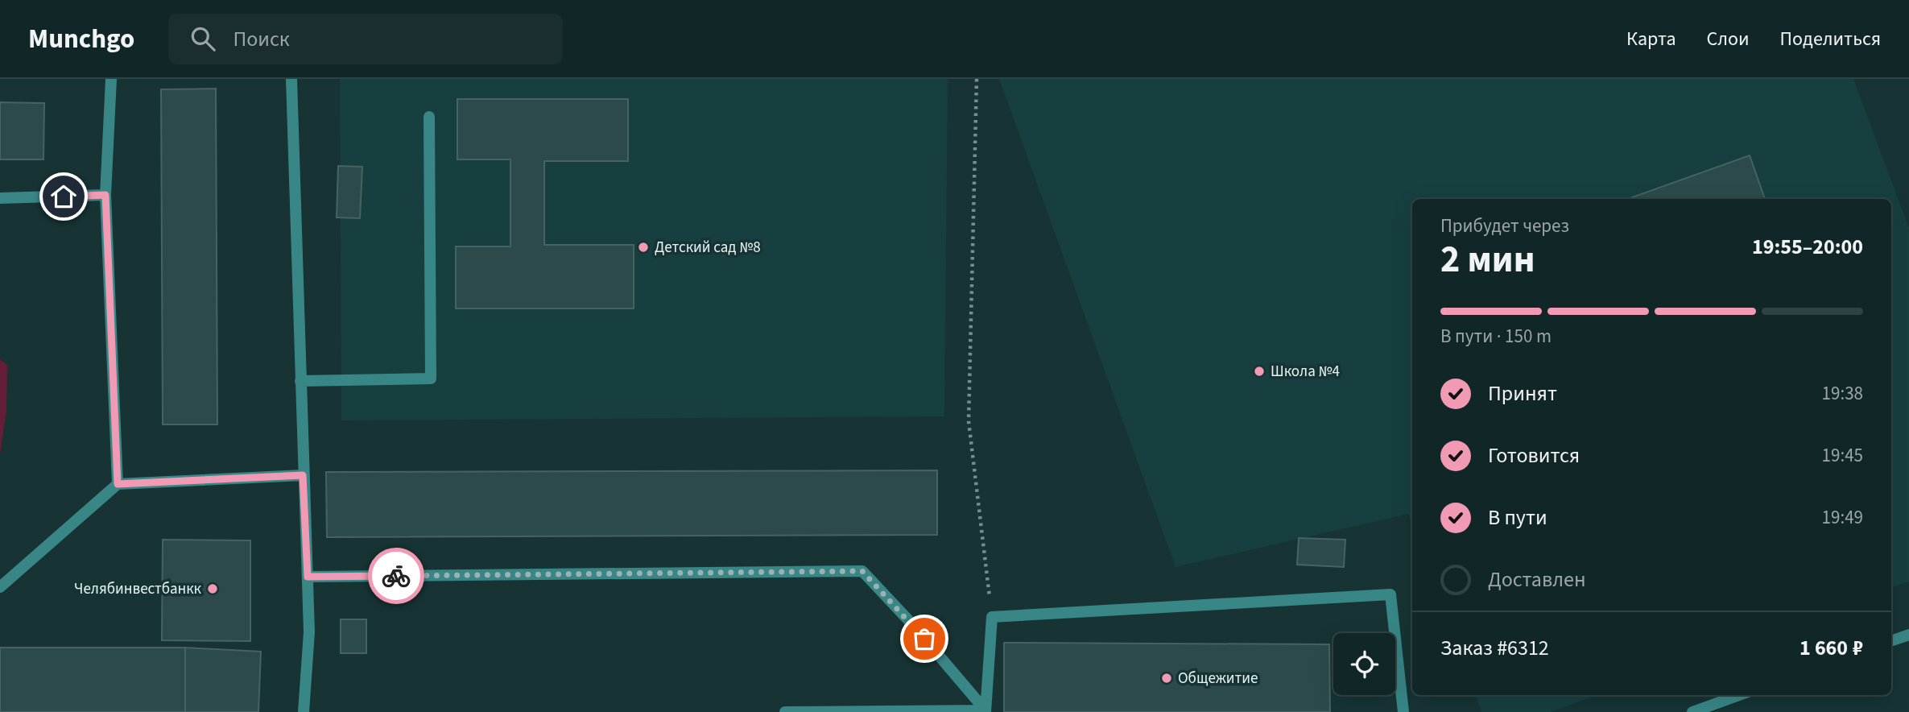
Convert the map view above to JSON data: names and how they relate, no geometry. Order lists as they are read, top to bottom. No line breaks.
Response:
{"places":["Детский сад №8","Школа №4","Челябинвестбанкк","Общежитие"],"page":{"header":"Munchgo","search":"Поиск","nav":["Карта","Слои","Поделиться"],"heading":["2 мин","Прибудет через","19:55–20:00"],"panel":["Заказ #6312","1 660 ₽"],"bar":"В пути · 150 m","list":[["Принят","19:38"],["Готовится","19:45"],["В пути","19:49"],"Доставлен"]}}
